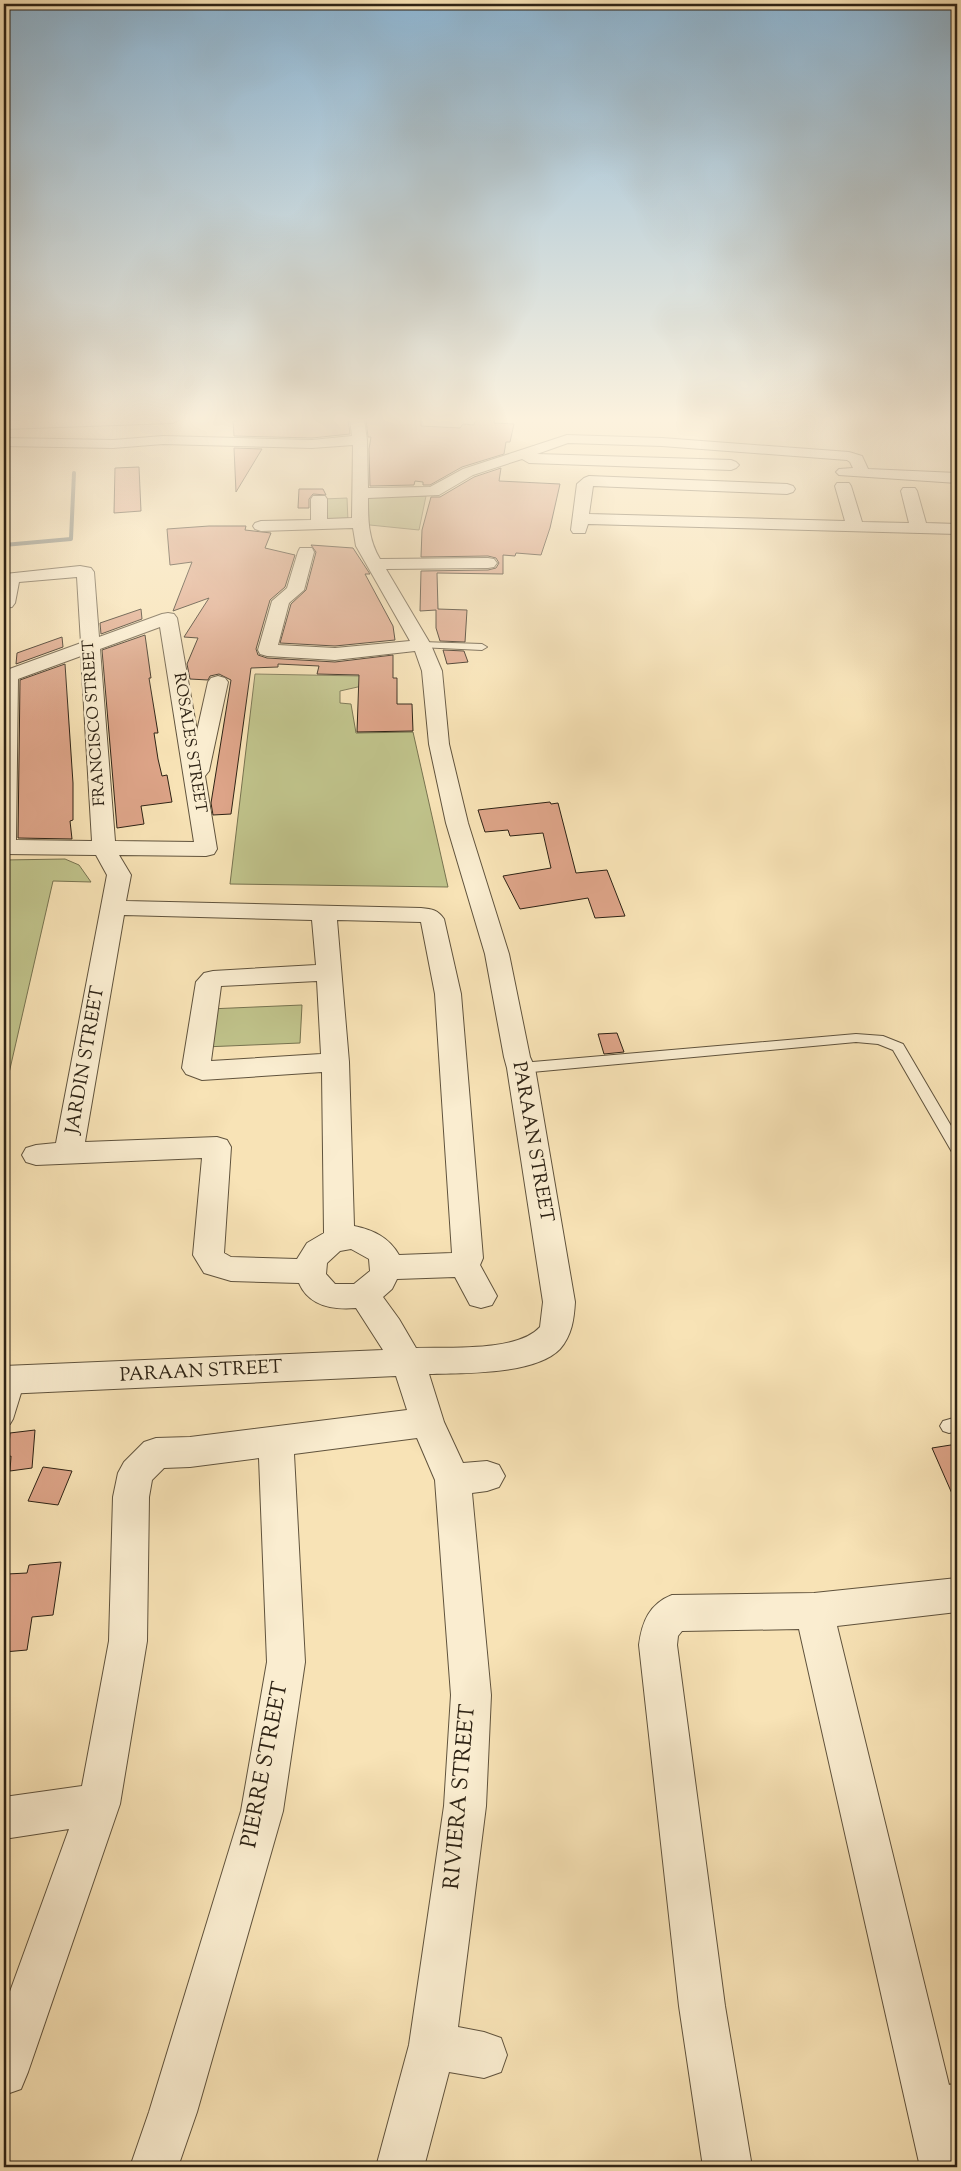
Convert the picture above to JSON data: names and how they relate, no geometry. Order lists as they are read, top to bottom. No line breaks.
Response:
{"streets":{"street":["FRANCISCO STREET","ROSALES STREET","JARDIN STREET","PARAAN STREET","PIERRE STREET","RIVIERA STREET"]},"crossings":[["FRANCISCO STREET","ROSALES STREET"],["FRANCISCO STREET","JARDIN STREET"],["JARDIN STREET","RIVIERA STREET"],["PARAAN STREET","RIVIERA STREET"]]}
